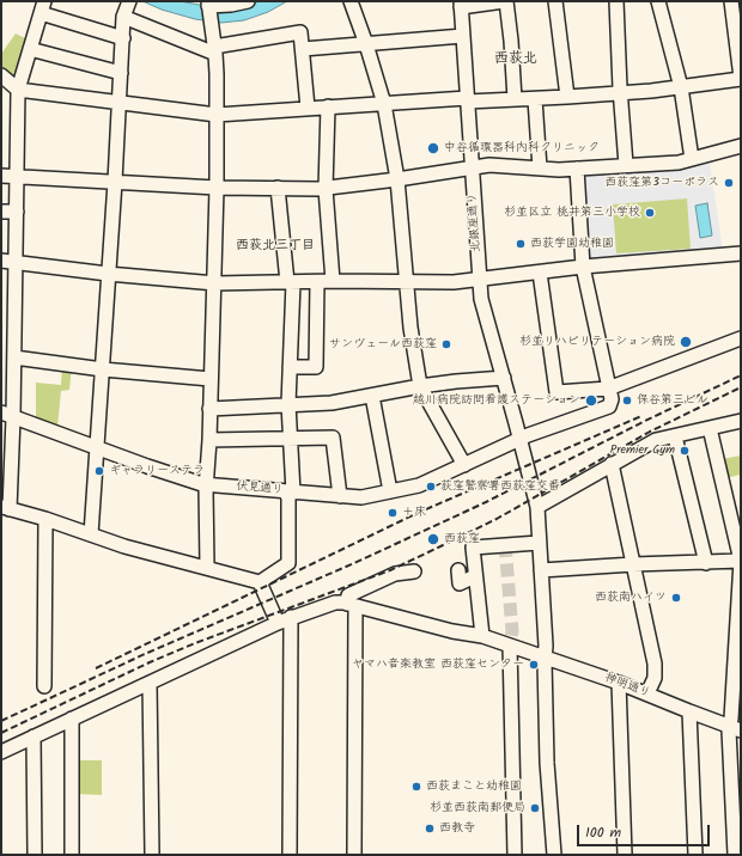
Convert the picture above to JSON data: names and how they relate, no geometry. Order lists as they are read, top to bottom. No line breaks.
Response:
{"streets":{"street":["北銀座通り","伏見通り","神明通り"]},"crossings":[["北銀座通り","伏見通り"],["北銀座通り","神明通り"]],"districts":["西荻北","西荻北三丁目"],"places":["中谷循環器科内科クリニック","西荻窪第3コーポラス","杉並区立 桃井第三小学校","西荻学園幼稚園","杉並リハビリテーション病院","サンヴェール西荻窪","越川病院訪問看護ステーション","保谷第三ビル","Premier Gym","ギャラリーステラ","荻窪警察署西荻窪交番","＋床","西荻窪","西荻南ハイツ","ヤマハ音楽教室 西荻窪センター","西荻まこと幼稚園","杉並西荻南郵便局","西教寺"],"scale_bar":"100 m"}
